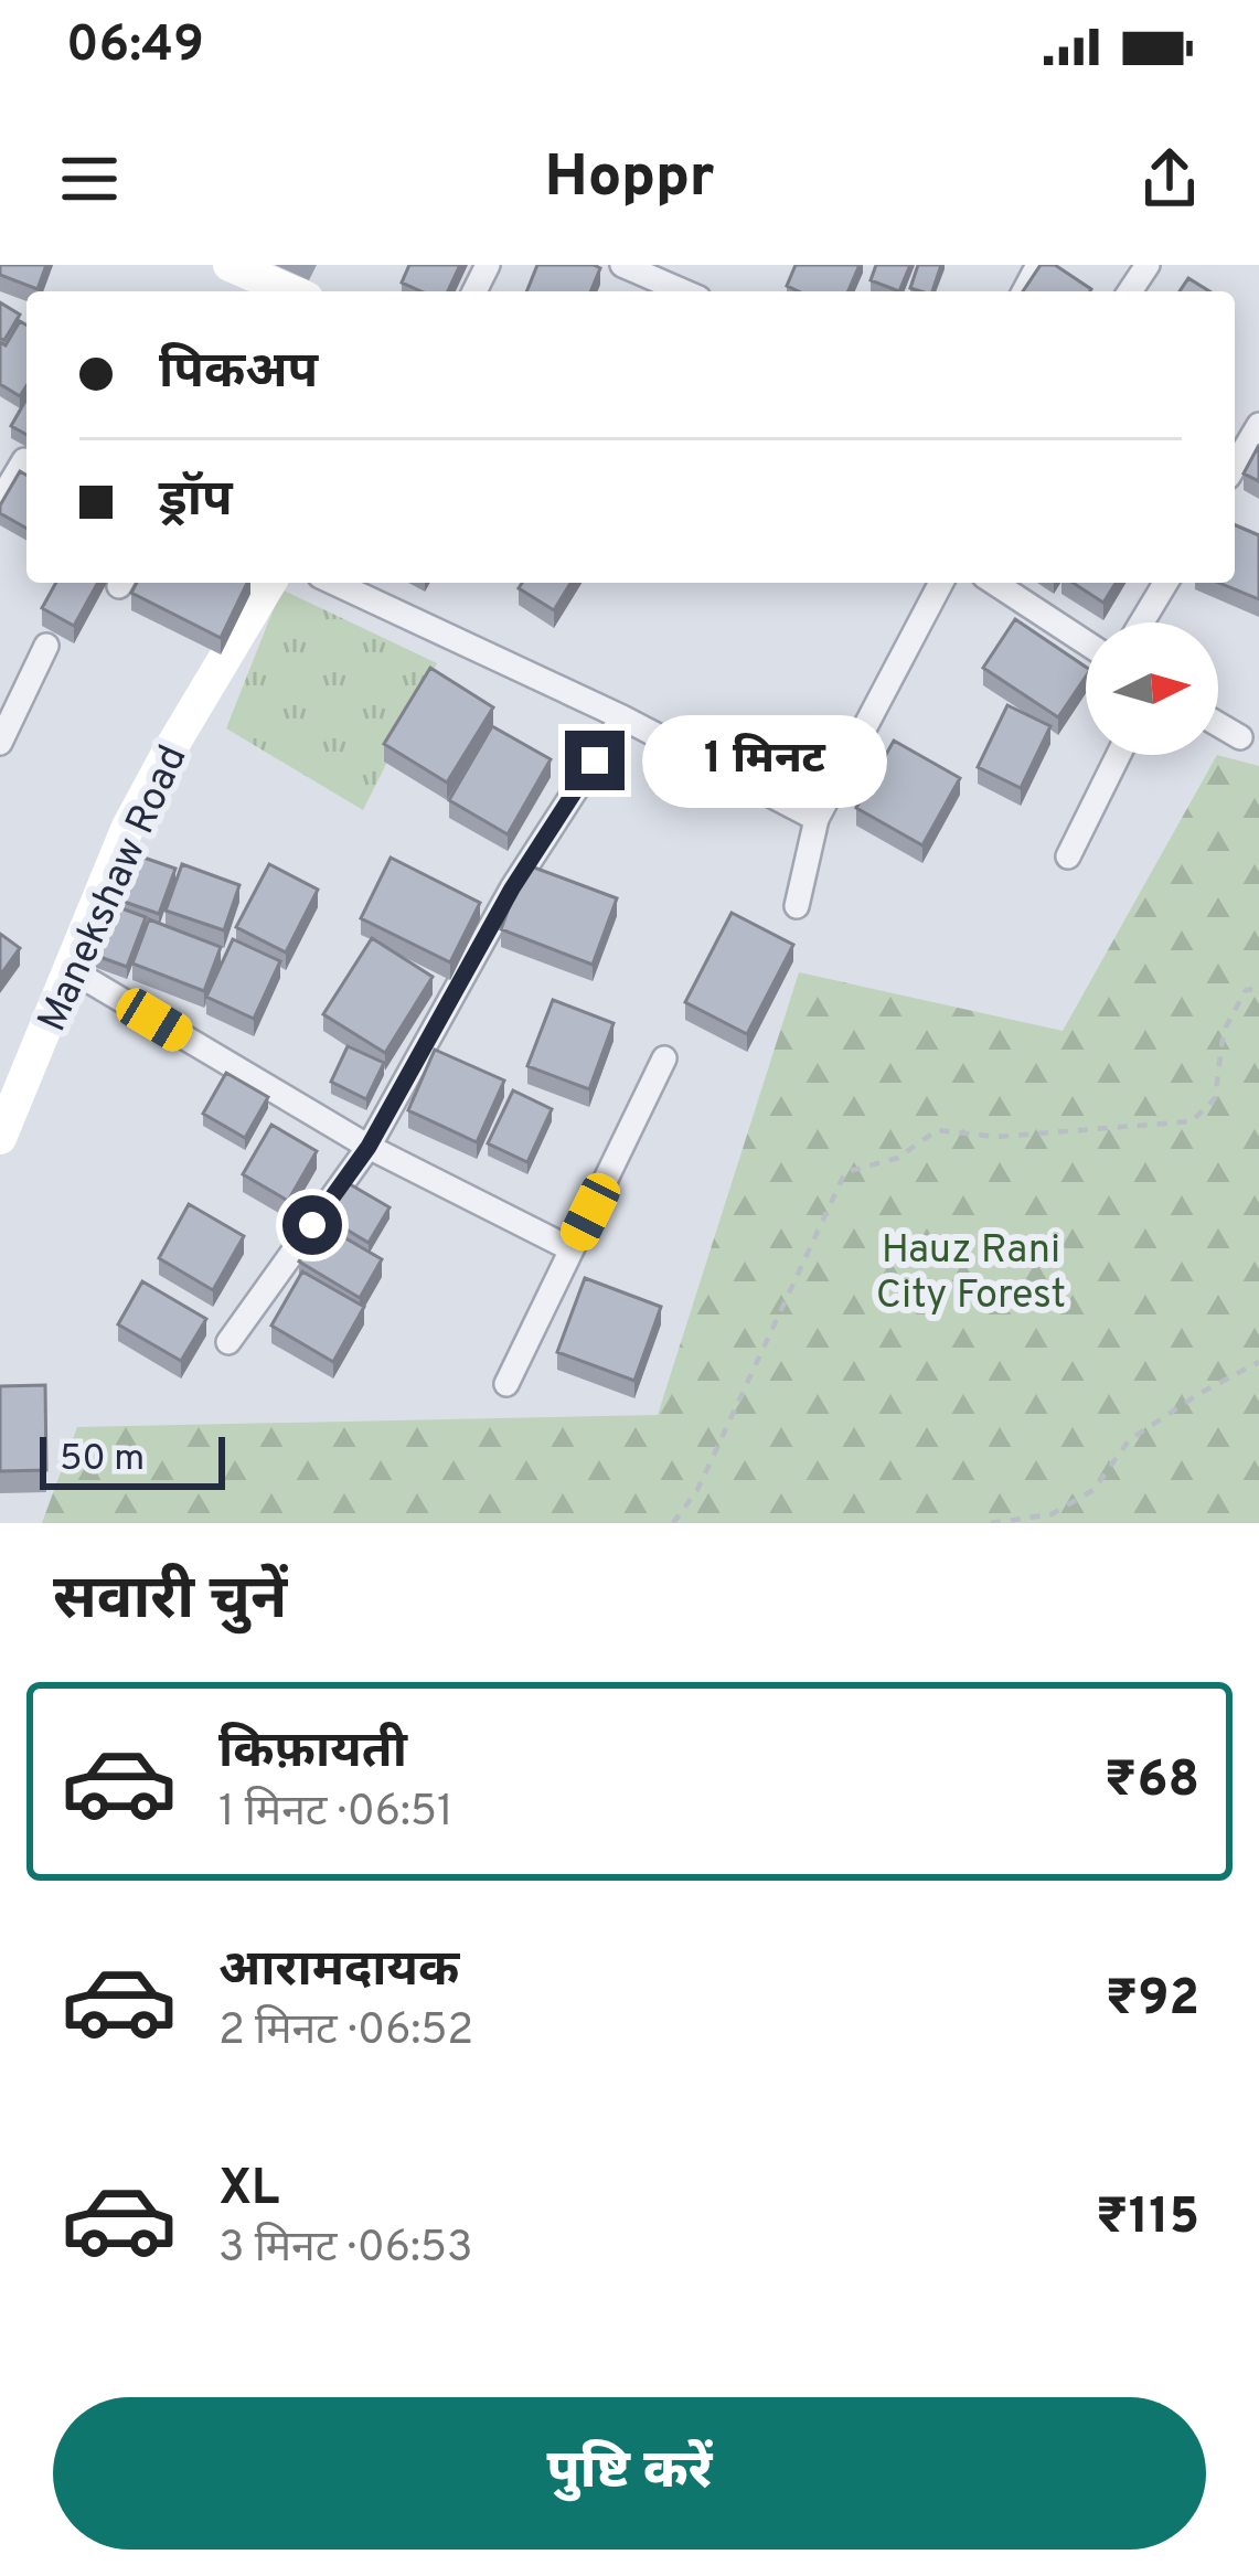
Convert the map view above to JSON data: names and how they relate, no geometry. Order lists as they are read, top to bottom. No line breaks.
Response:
{"streets":{"street":["Manekshaw Road"]},"parks":["Hauz Rani City Forest"],"scale_bar":"50 m","north":"right","page":{"status":"06:49","header":"Hoppr","banner":["पिकअप","ड्रॉप"],"bubble":"1 मिनट","scale":"50 m","heading":"सवारी चुनें","list":[{"name":"किफ़ायती","note":"1 मिनट · 06:51","value":"₹68"},{"name":"आरामदायक","note":"2 मिनट · 06:52","value":"₹92"},{"name":"XL","note":"3 मिनट · 06:53","value":"₹115"}],"buttons":"पुष्टि करें"}}
